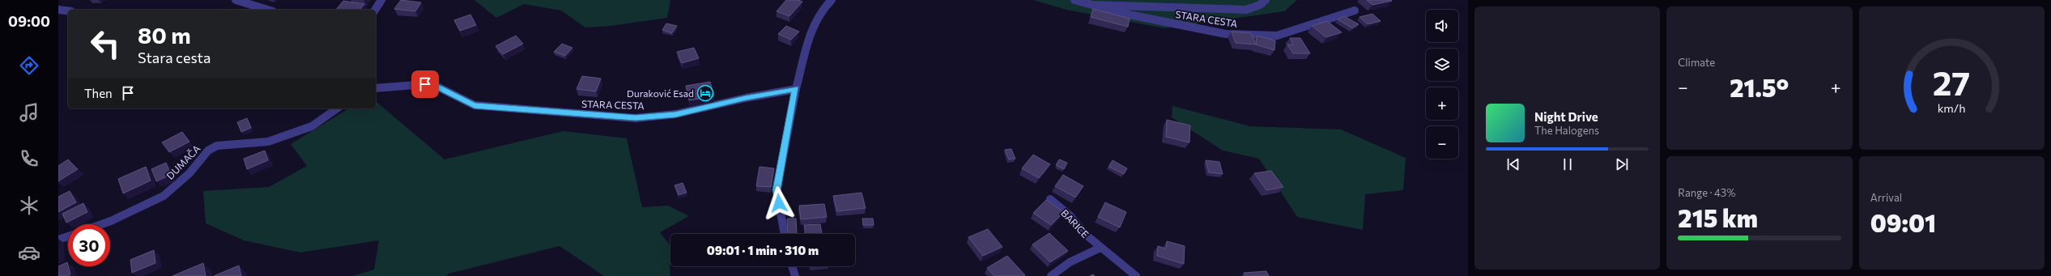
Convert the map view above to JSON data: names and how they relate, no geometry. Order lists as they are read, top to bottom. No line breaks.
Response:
{"streets":{"street":["STARA CESTA","DUMAČA","BARICE"]},"places":{"hotel":["Duraković Esad"]},"page":{"tabs":"09:00","tile":["Climate",["Range · 43%","215 km"],["Arrival","09:01"]],"map_buttons":["+","−"],"turn":["80 m","Stara cesta"],"heat":["−","21.5°","+"],"then":"Then","song":["Night Drive","The Halogens"],"limit":"30","trip":"09:01 · 1 min · 310 m","gauge":["27","km/h"]}}
